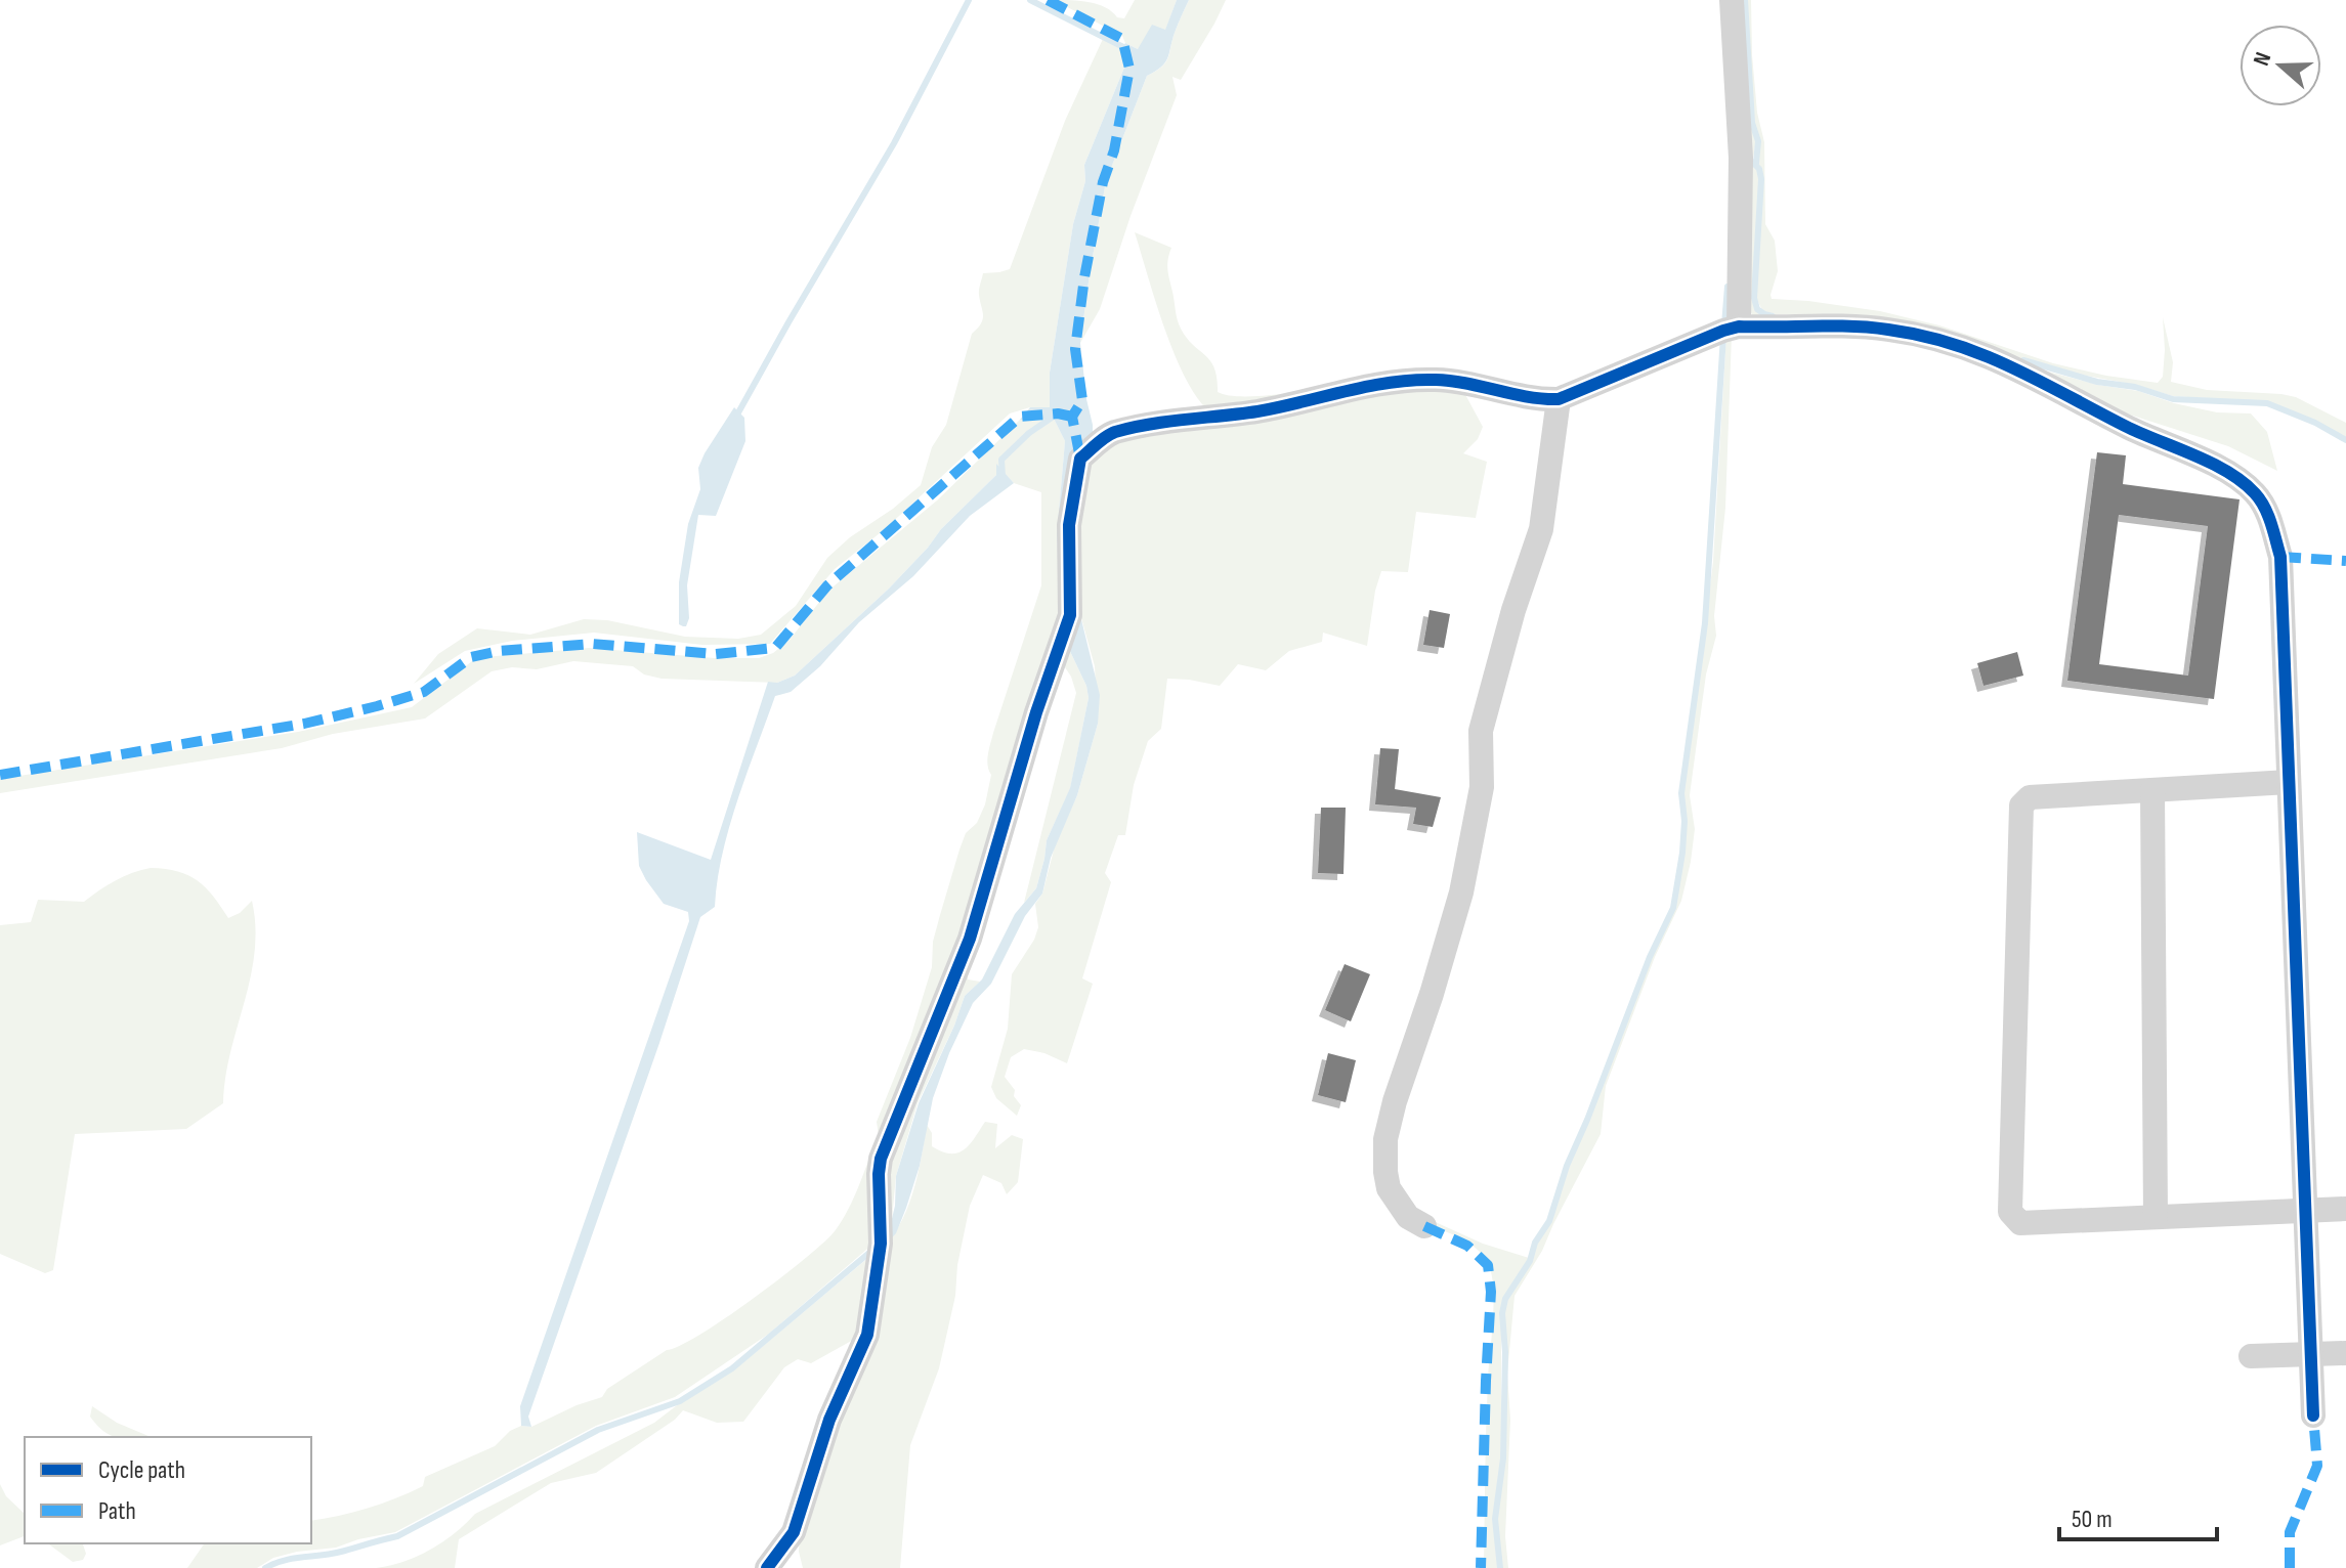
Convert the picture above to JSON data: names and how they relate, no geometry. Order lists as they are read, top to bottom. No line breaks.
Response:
{"legend":["Cycle path","Path"],"scale_bar":"50 m","north":"left"}
